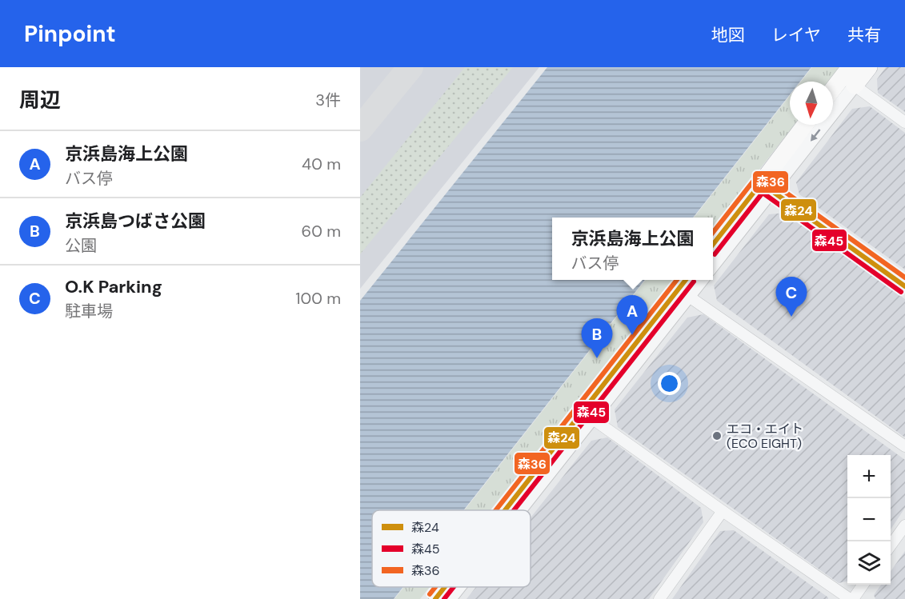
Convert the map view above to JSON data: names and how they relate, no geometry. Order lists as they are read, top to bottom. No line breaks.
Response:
{"places":["エコ・エイト (ECO EIGHT)"],"lines":["transit line 森36","transit line 森24","transit line 森45"],"legend":["森24","森45","森36"],"north":"bottom","page":{"header":"Pinpoint","nav":["地図","レイヤ","共有"],"heading":["周辺","3件"],"list":[{"mark":"A","name":"京浜島海上公園","note":"バス停","value":"40 m"},{"mark":"B","name":"京浜島つばさ公園","note":"公園","value":"60 m"},{"mark":"C","name":"O.K Parking","note":"駐車場","value":"100 m"}],"popup":["京浜島海上公園","バス停"],"pins":["C","A","B"],"map_buttons":["+","−"]}}
